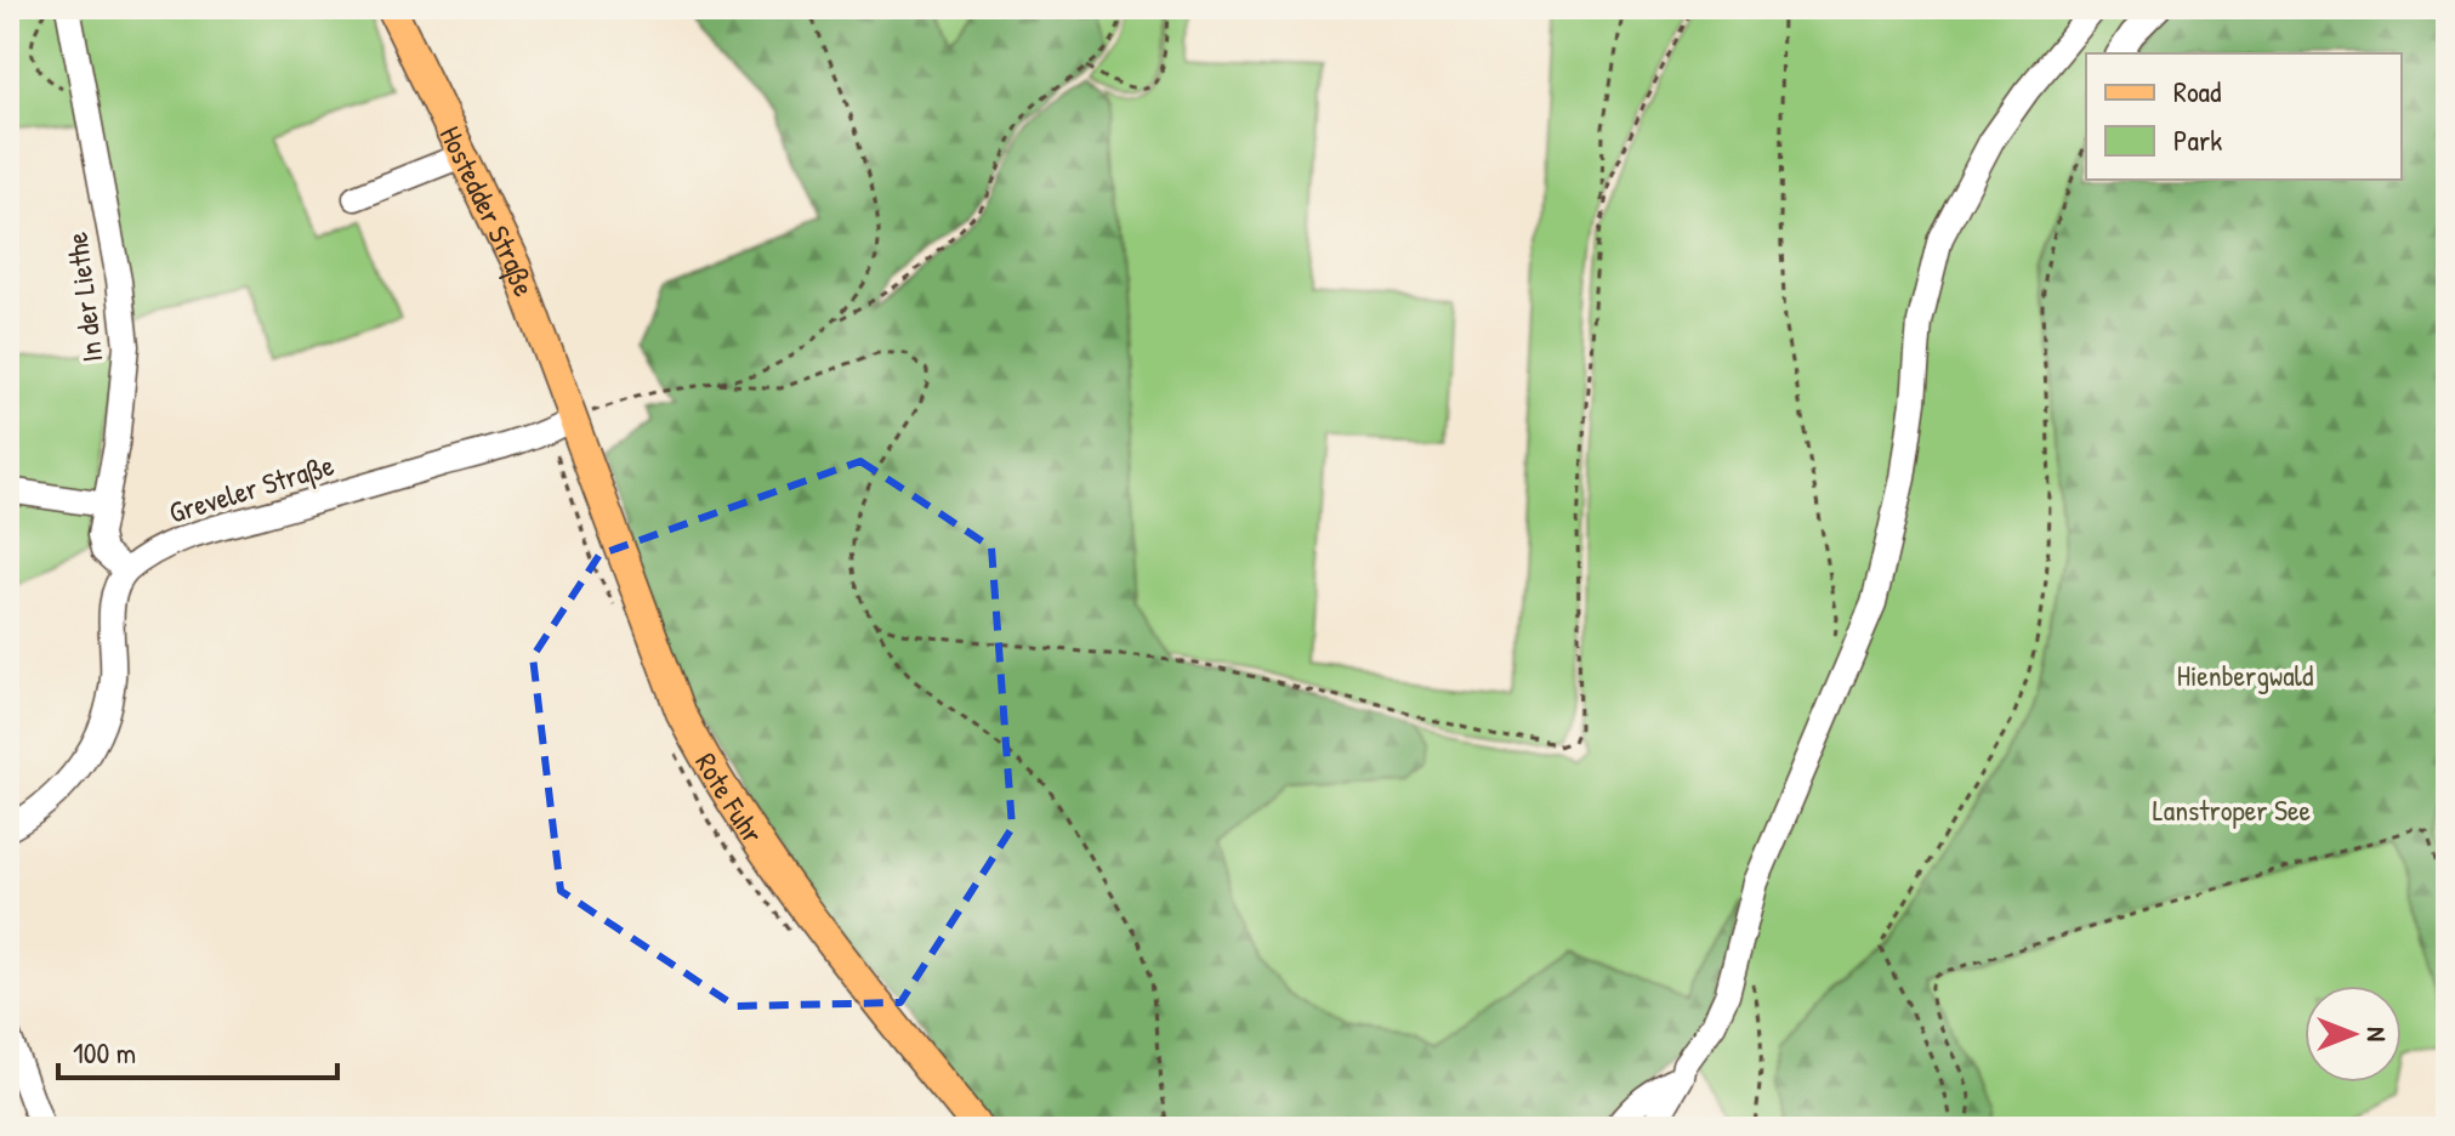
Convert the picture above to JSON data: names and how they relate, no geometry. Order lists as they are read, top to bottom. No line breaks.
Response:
{"streets":{"main road":["Hostedder Straße","Rote Fuhr"],"street":["In der Liethe","Greveler Straße"]},"crossings":[["Hostedder Straße","Greveler Straße"],["Hostedder Straße","Rote Fuhr"],["In der Liethe","Greveler Straße"],["Greveler Straße","Rote Fuhr"]],"parks":["Hienbergwald","Lanstroper See"],"legend":["Road","Park"],"scale_bar":"100 m","north":"right"}
